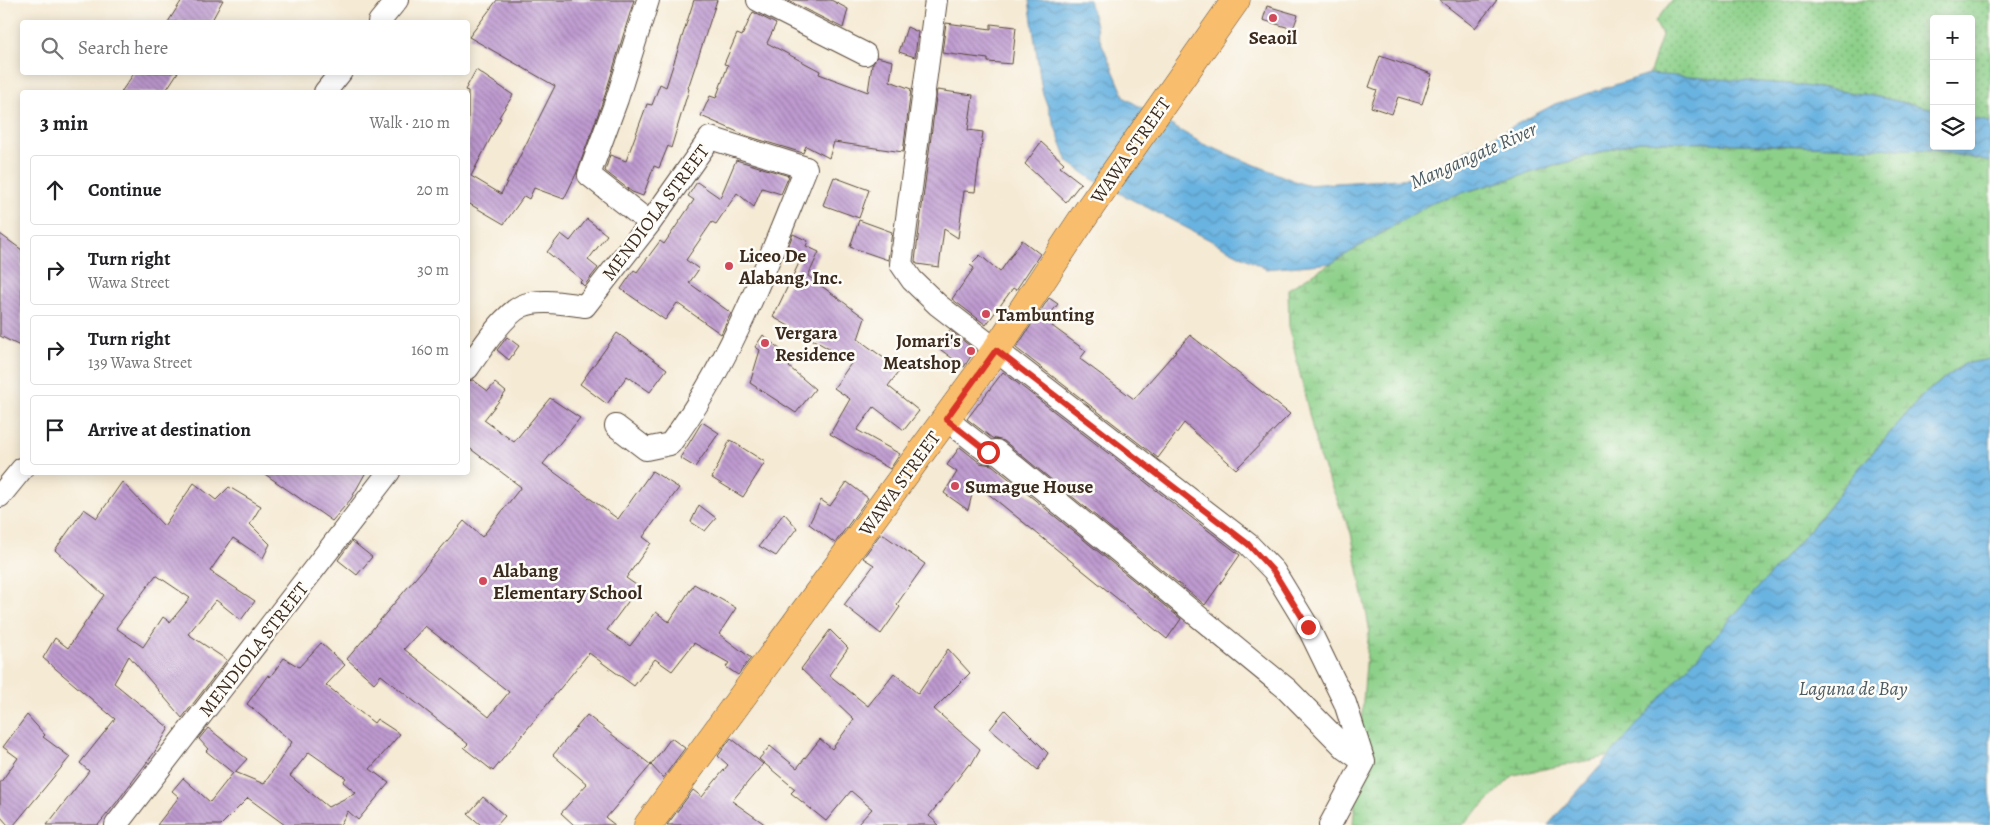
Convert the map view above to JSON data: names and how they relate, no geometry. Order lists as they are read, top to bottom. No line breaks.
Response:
{"streets":{"main road":["WAWA STREET"],"street":["MENDIOLA STREET"]},"water":["Mangangate River","Laguna de Bay"],"places":["Seaoil","Liceo De Alabang, Inc.","Tambunting","Vergara Residence","Jomari's Meatshop","Sumague House","Alabang Elementary School"],"page":{"map_buttons":["+","−"],"search":"Search here","heading":["3 min","Walk · 210 m"],"list":[["Continue","20 m"],["Turn right","Wawa Street","30 m"],["Turn right","139 Wawa Street","160 m"],"Arrive at destination"]}}
